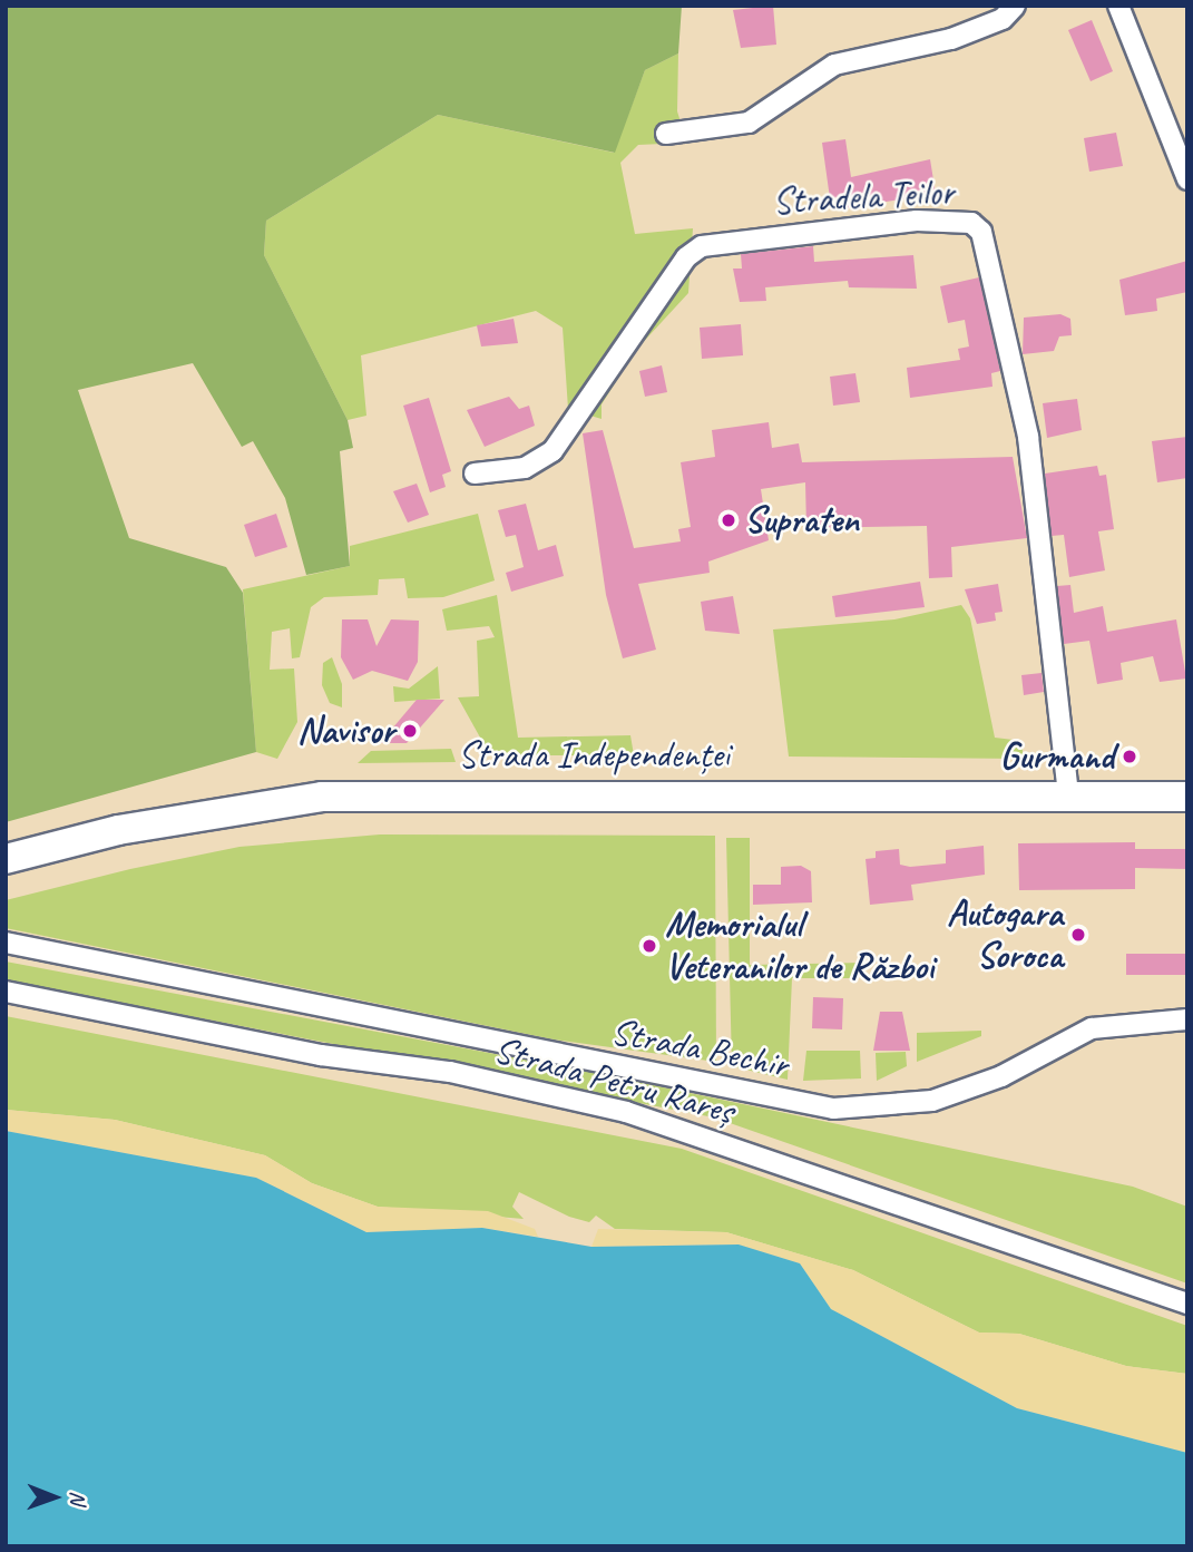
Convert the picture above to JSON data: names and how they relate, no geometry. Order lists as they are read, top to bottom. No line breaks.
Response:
{"streets":{"main road":["Strada Independenței"],"street":["Stradela Teilor","Strada Bechir","Strada Petru Rareș"]},"crossings":[["Stradela Teilor","Strada Independenței"]],"places":["Supraten","Navisor","Gurmand","Autogara Soroca","Memorialul Veteranilor de Război"],"north":"right"}
